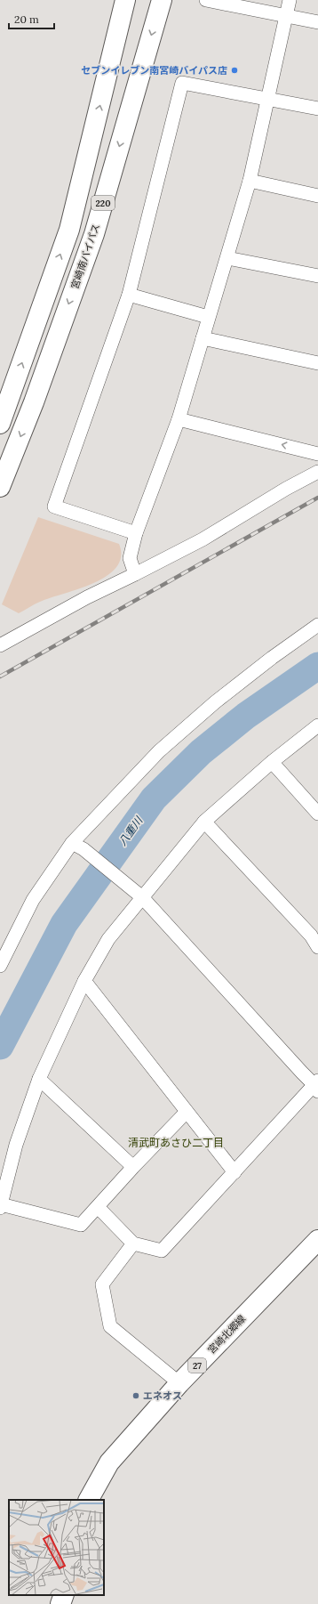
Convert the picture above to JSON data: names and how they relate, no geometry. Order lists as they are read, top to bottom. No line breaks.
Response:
{"streets":{"main road":["220","宮崎南バイパス","宮崎北郷線","27"]},"districts":["清武町あさひ二丁目"],"water":["八重川"],"places":["セブンイレブン南宮崎バイパス店","エネオス"],"scale_bar":"20 m"}
